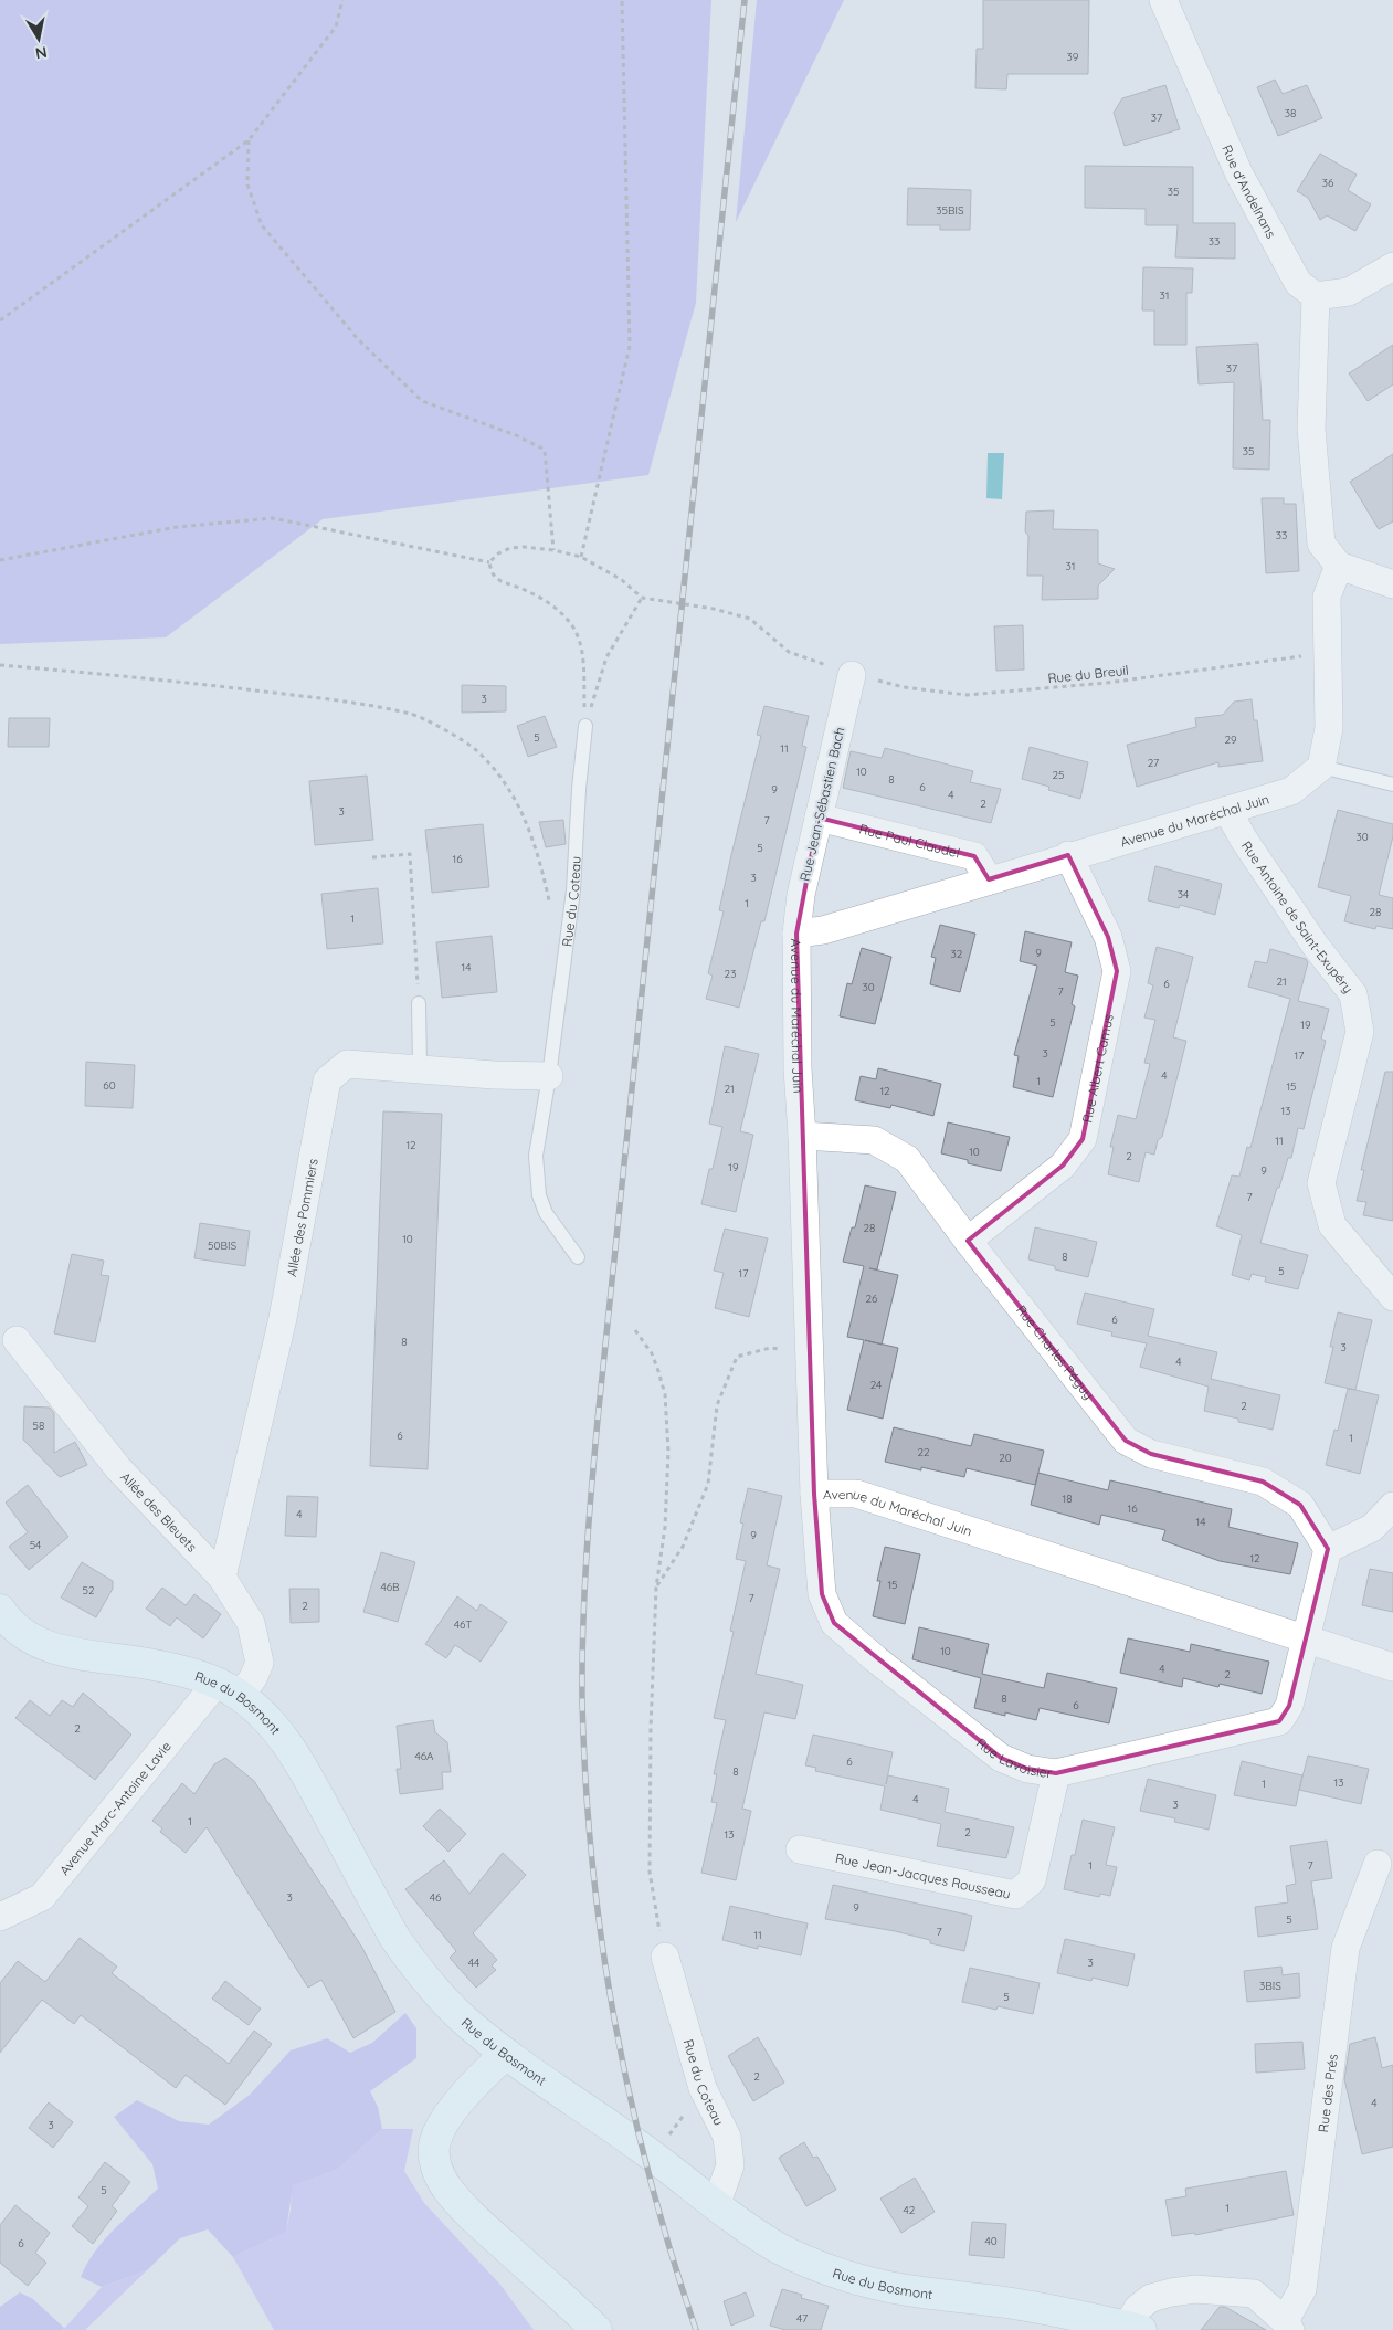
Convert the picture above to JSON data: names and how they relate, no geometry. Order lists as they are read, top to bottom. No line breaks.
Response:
{"streets":{"street":["Rue d'Andelnans","Rue Jean-Sébastien Bach","Avenue du Maréchal Juin","Rue Paul Claudel","Rue du Coteau","Rue Antoine de Saint-Exupéry","Rue Albert Camus","Allée des Pommiers","Rue Charles Péguy","Allée des Bleuets","Rue du Bosmont","Rue Lavoisier","Avenue Marc-Antoine Lavie","Rue Jean-Jacques Rousseau","Rue des Prés"],"path":["Rue du Breuil"]},"crossings":[["Rue du Breuil","Rue Jean-Sébastien Bach"],["Rue Jean-Sébastien Bach","Avenue du Maréchal Juin"],["Rue Jean-Sébastien Bach","Rue Paul Claudel"],["Avenue du Maréchal Juin","Rue Paul Claudel"],["Avenue du Maréchal Juin","Rue Antoine de Saint-Exupéry"],["Avenue du Maréchal Juin","Rue Albert Camus"],["Avenue du Maréchal Juin","Rue Charles Péguy"],["Avenue du Maréchal Juin","Rue Lavoisier"],["Rue du Coteau","Allée des Pommiers"],["Rue du Coteau","Rue du Bosmont"],["Rue Albert Camus","Rue Charles Péguy"],["Allée des Pommiers","Allée des Bleuets"],["Allée des Bleuets","Rue du Bosmont"],["Allée des Bleuets","Avenue Marc-Antoine Lavie"],["Rue du Bosmont","Avenue Marc-Antoine Lavie"],["Rue Lavoisier","Rue Jean-Jacques Rousseau"]],"house_numbers":["39","38","37","36","35","35BIS","33","31","37","35","33","31","3","5","29","11","27","10","25","8","6","9","4","2","3","7","30","5","16","3","34","1","28","1","9","32","14","23","21","6","30","7","5","19","3","17","4","1","60","15","21","12","13","11","12","10","2","19","9","7","28","10","50BIS","8","5","17","26","6","8","3","4","24","2","58","6","1","22","20","18","16","4","14","9","54","12","15","46B","52","7","2","46T","10","4","2","8","6","2","46A","6","8","13","1","4","3","1","2","13","1","7","3","46","9","5","7","11","44","3","3BIS","5","2","4","3","5","1","42","40","6","47"],"north":"bottom"}
